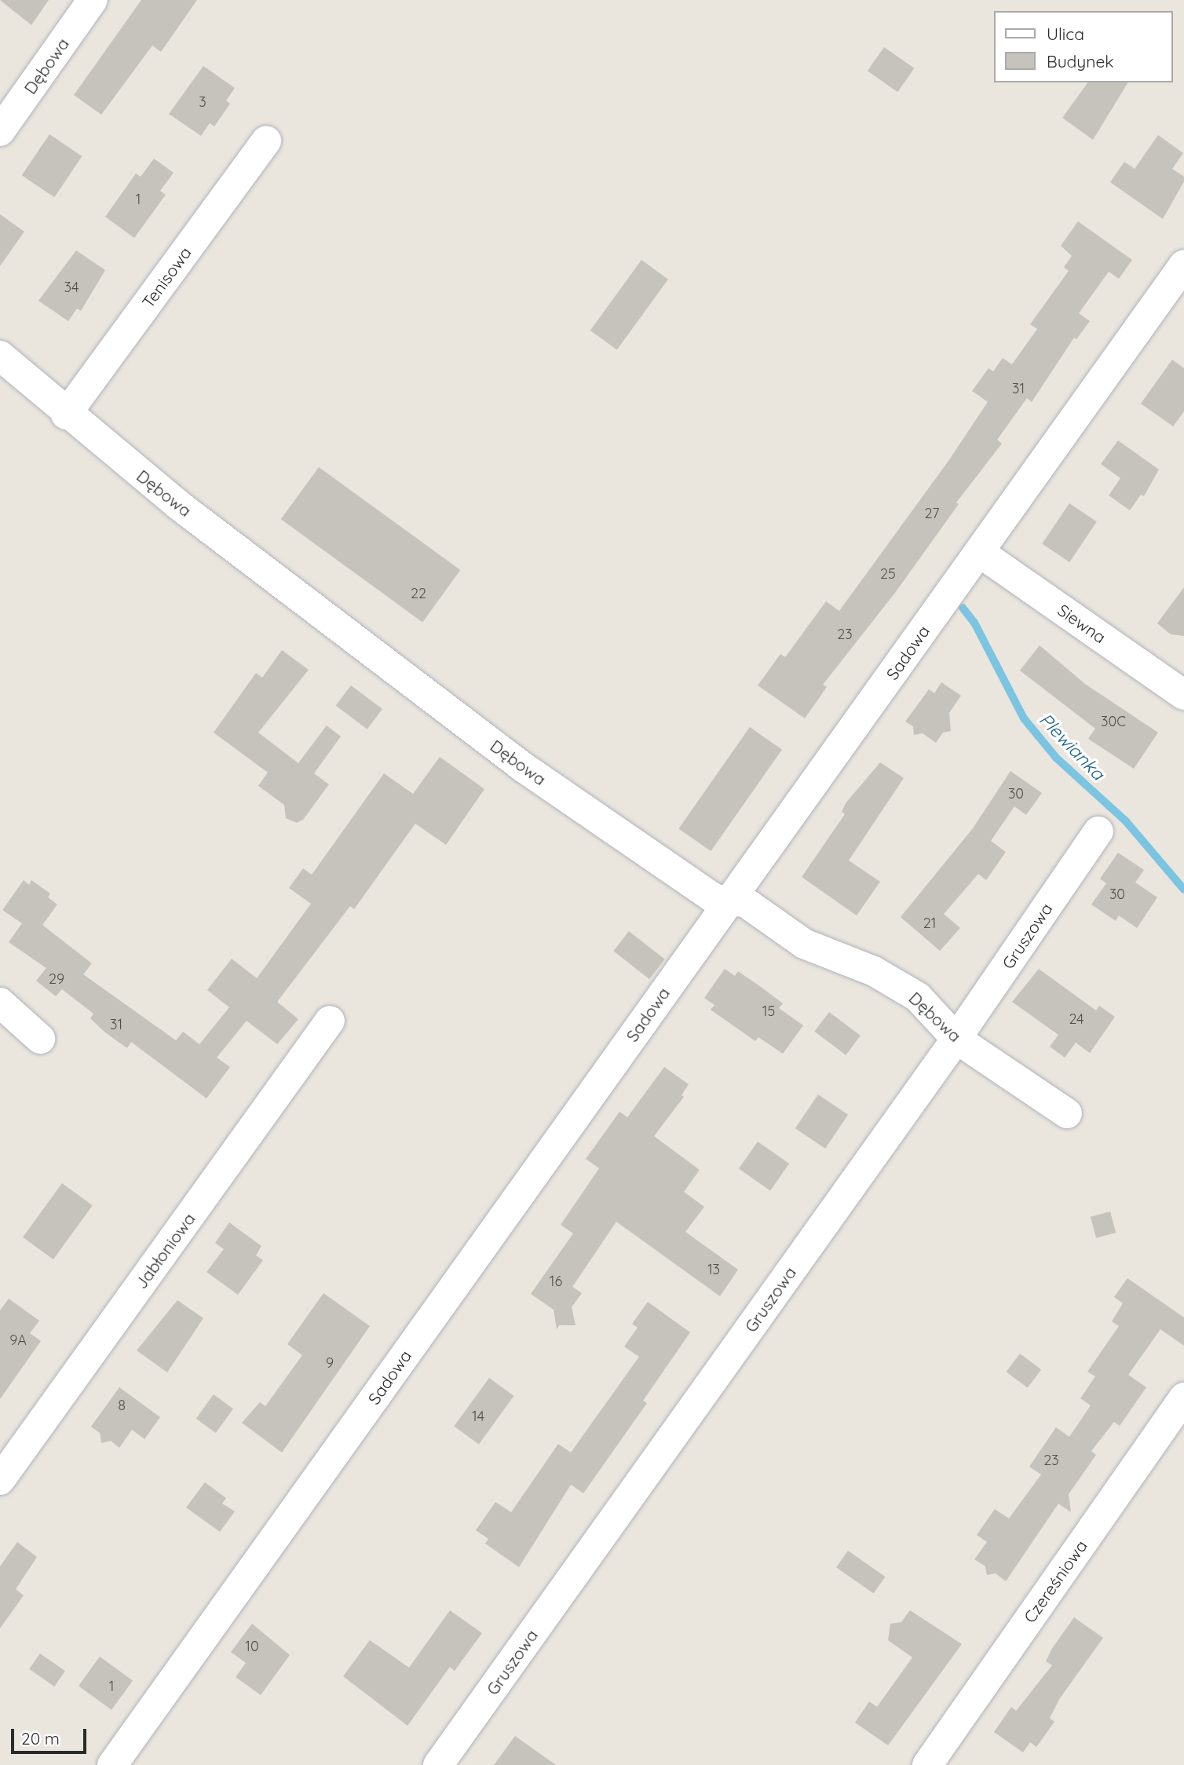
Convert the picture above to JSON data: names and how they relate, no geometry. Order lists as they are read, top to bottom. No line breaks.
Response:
{"streets":{"street":["Dębowa","Tenisowa","Siewna","Sadowa","Gruszowa","Jabłoniowa","Czereśniowa"]},"crossings":[["Dębowa","Tenisowa"],["Dębowa","Sadowa"],["Dębowa","Gruszowa"],["Siewna","Sadowa"]],"water":["Plewianka"],"house_numbers":["3","1","34","31","27","25","22","23","30C","30","30","21","29","15","24","31","13","16","9A","9","8","14","23","10","1"],"legend":["Ulica","Budynek"],"scale_bar":"20 m"}
